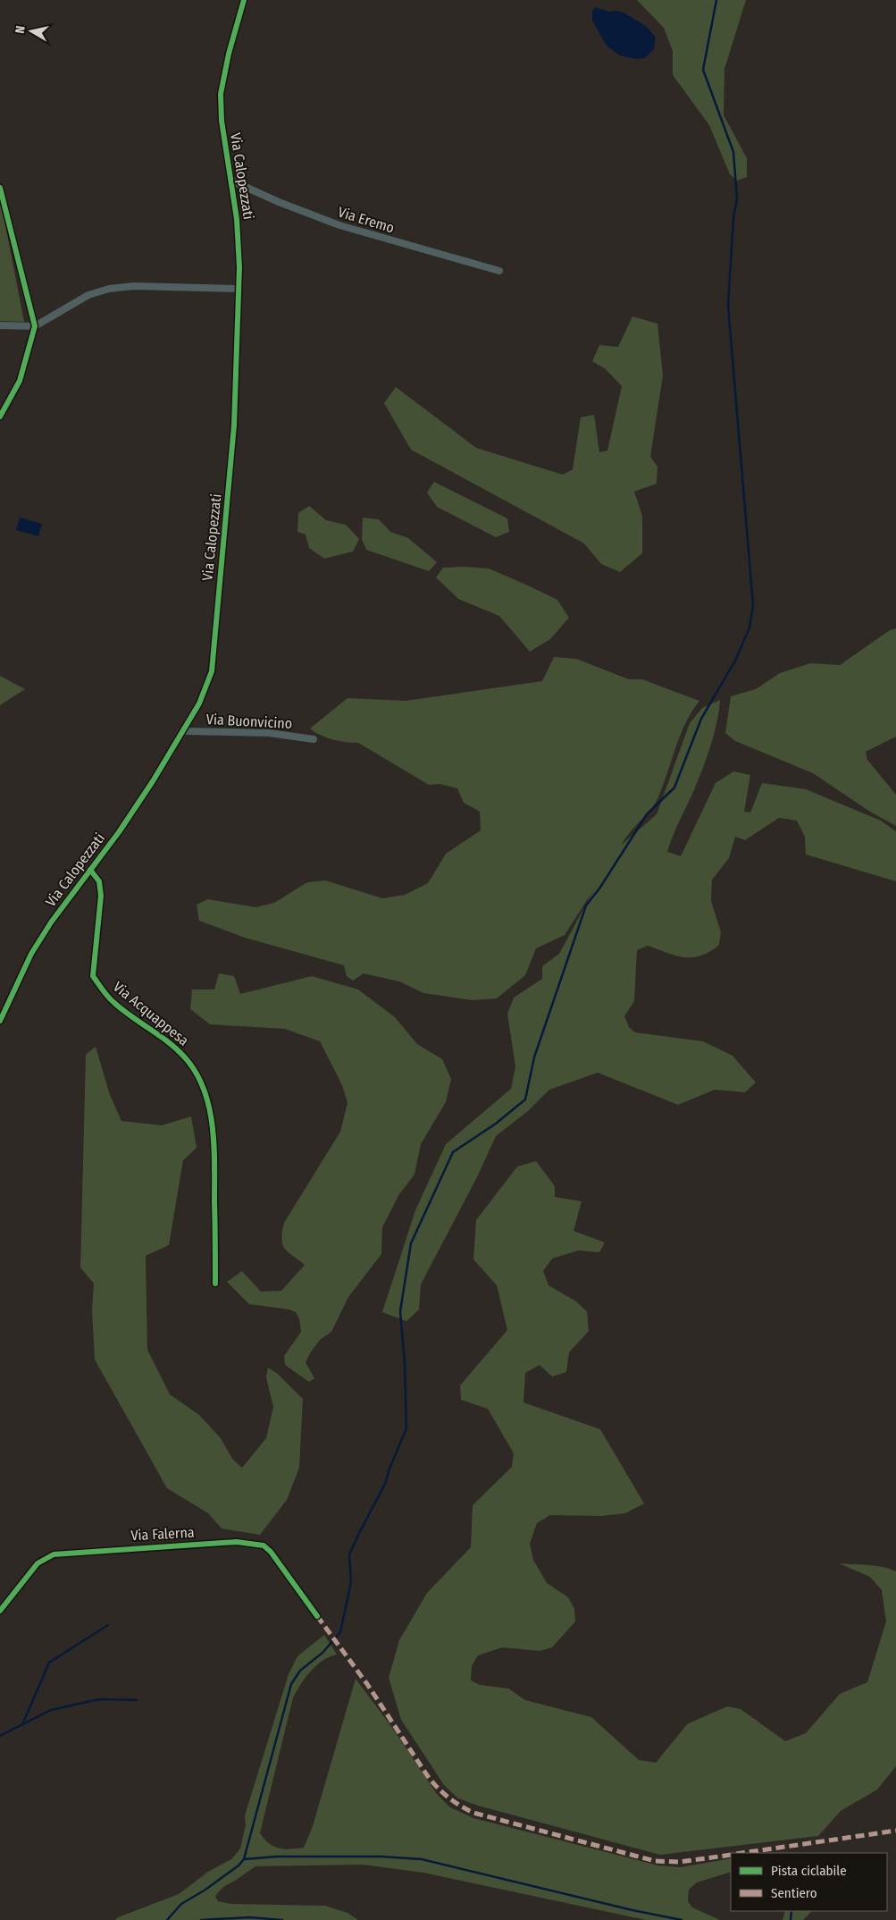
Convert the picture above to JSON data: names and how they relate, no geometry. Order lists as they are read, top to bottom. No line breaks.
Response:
{"streets":{"street":["Via Calopezzati","Via Eremo","Via Buonvicino","Via Acquappesa","Via Falerna"]},"crossings":[["Via Calopezzati","Via Eremo"],["Via Calopezzati","Via Buonvicino"],["Via Calopezzati","Via Acquappesa"]],"legend":["Pista ciclabile","Sentiero"],"north":"left"}
